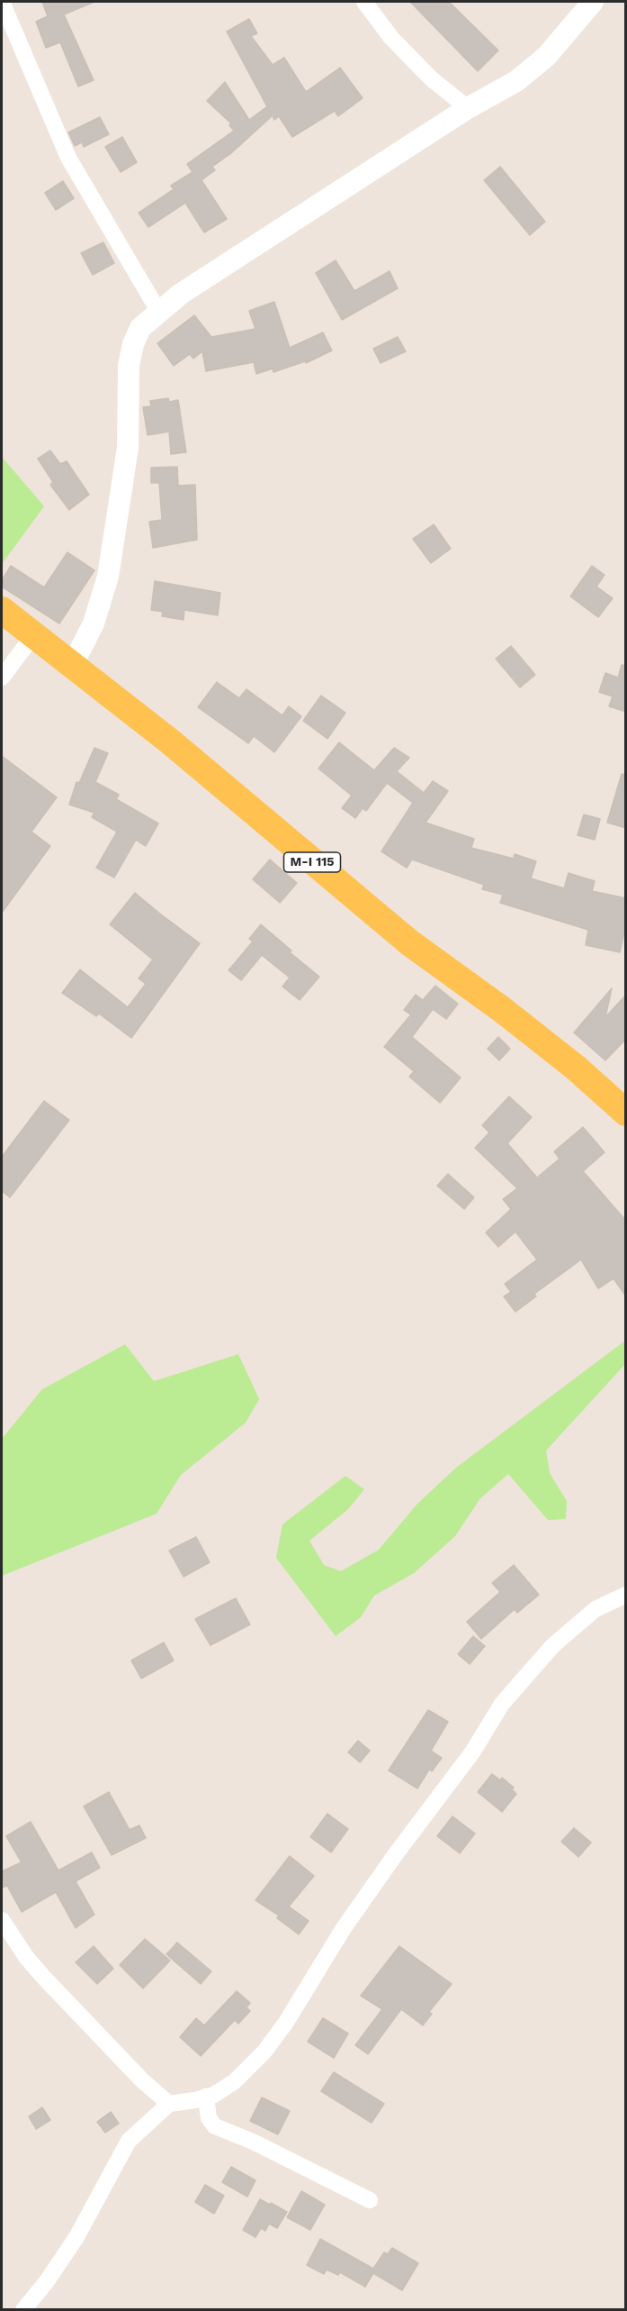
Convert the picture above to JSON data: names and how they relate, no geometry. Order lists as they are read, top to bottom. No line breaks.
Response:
{"streets":{"main road":["M-I 115"]}}
